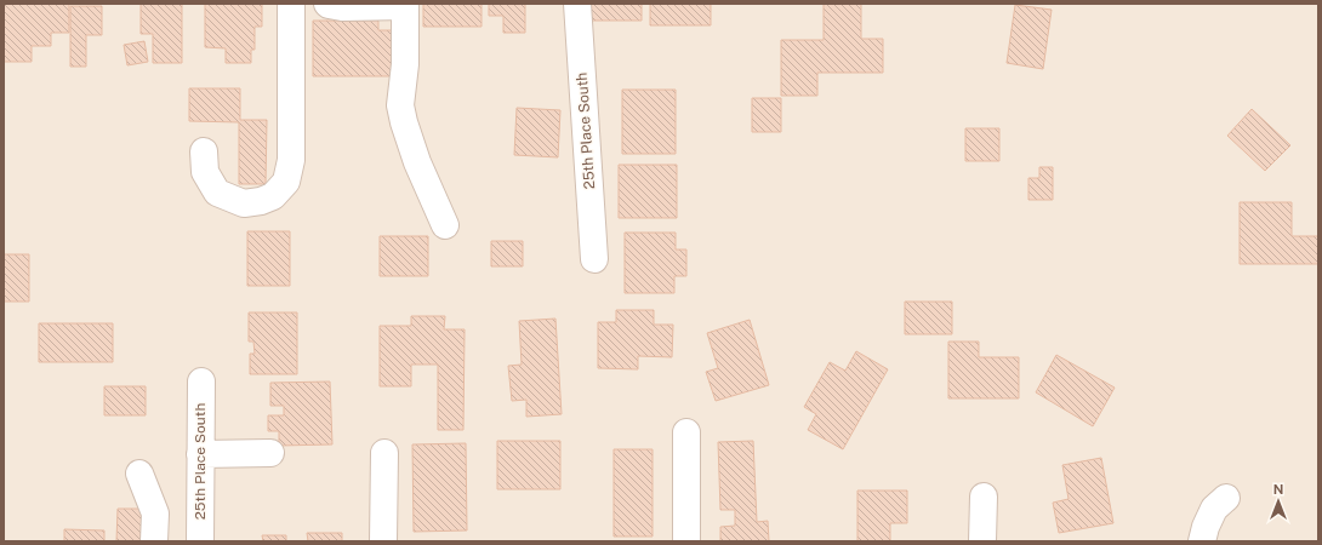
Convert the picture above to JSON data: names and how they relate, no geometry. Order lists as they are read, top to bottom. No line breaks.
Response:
{"streets":{"street":["25th Place South"]},"north":"top"}
